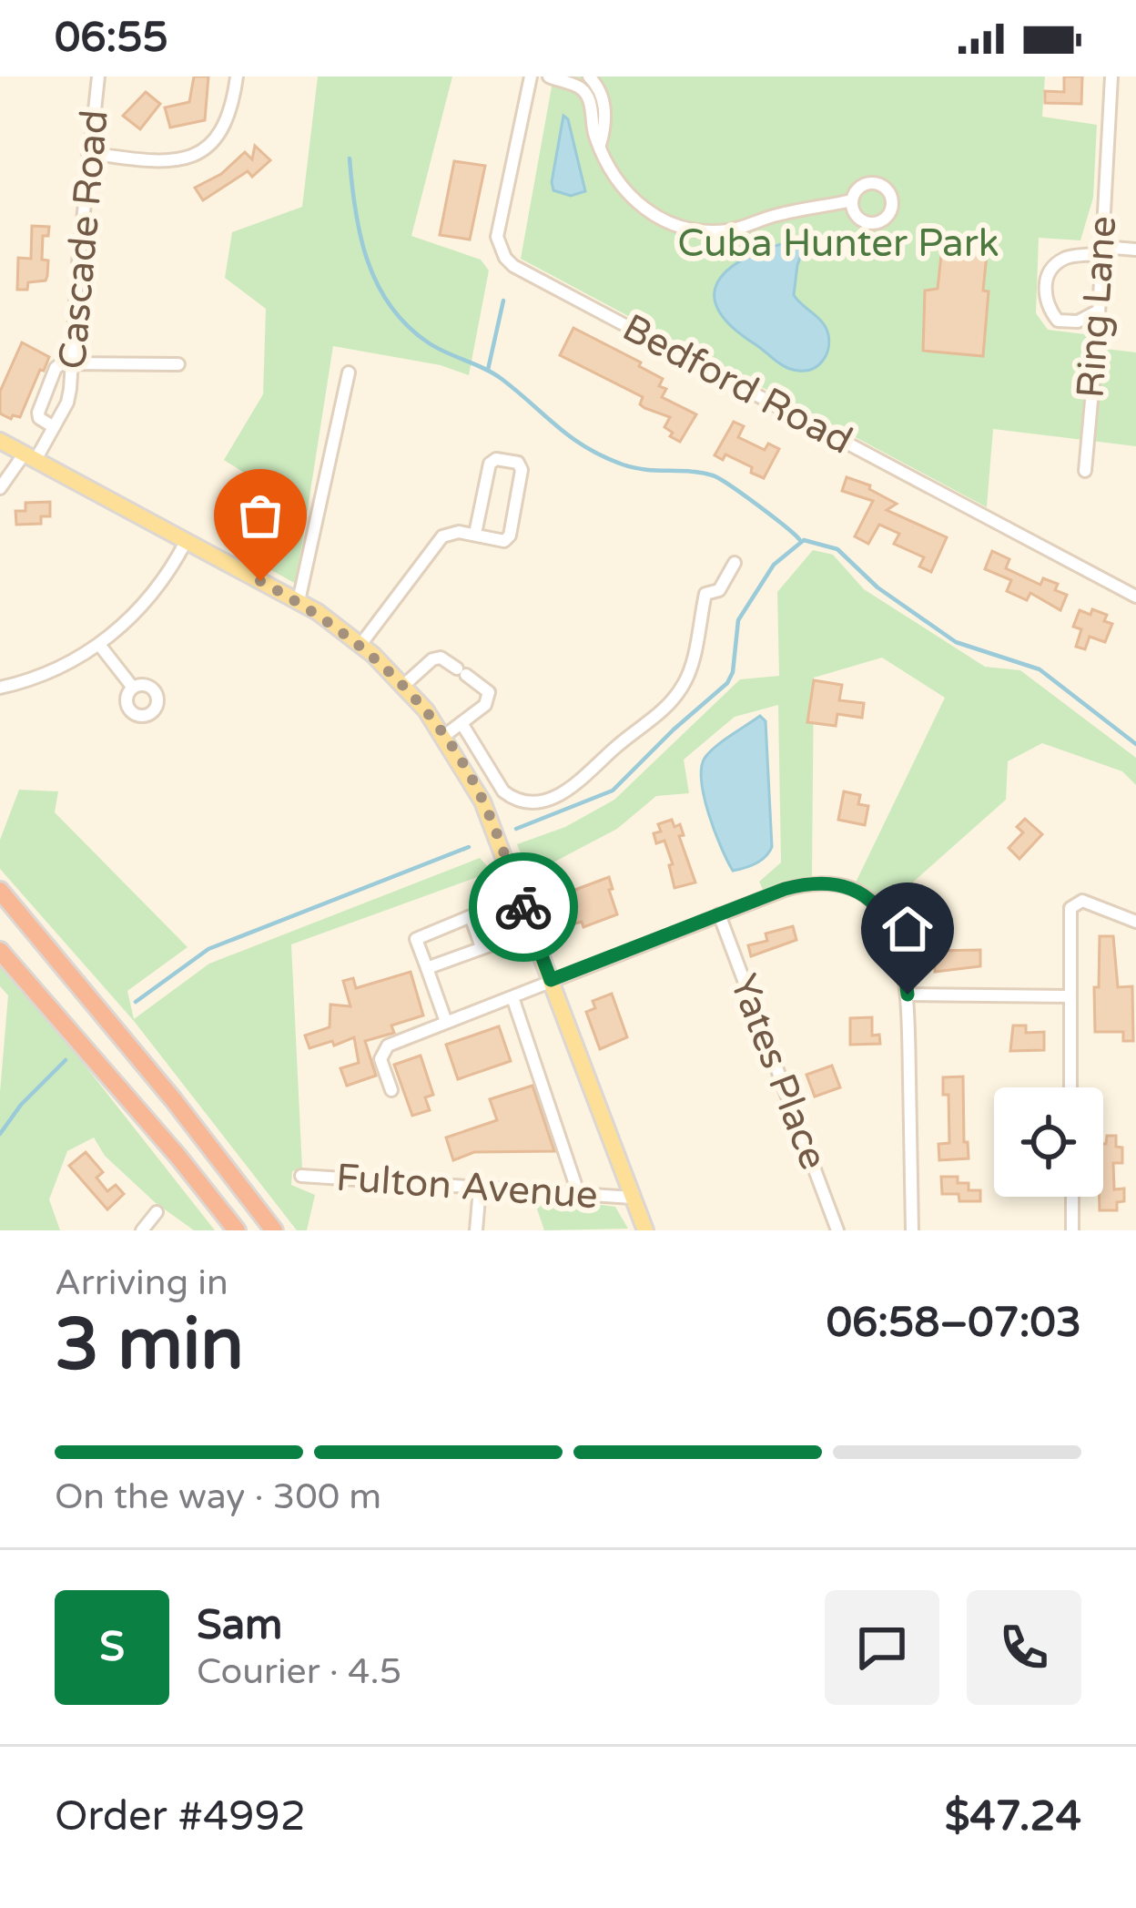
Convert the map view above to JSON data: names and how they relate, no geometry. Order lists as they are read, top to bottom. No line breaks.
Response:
{"streets":{"street":["Cascade Road","Ring Lane","Bedford Road","Yates Place","Fulton Avenue"]},"parks":["Cuba Hunter Park"],"page":{"status":"06:55","heading":["3 min","Arriving in","06:58–07:03"],"panel":["Sam","Courier · 4.5","Order #4992","$47.24"],"bar":"On the way · 300 m","round":"S"}}
